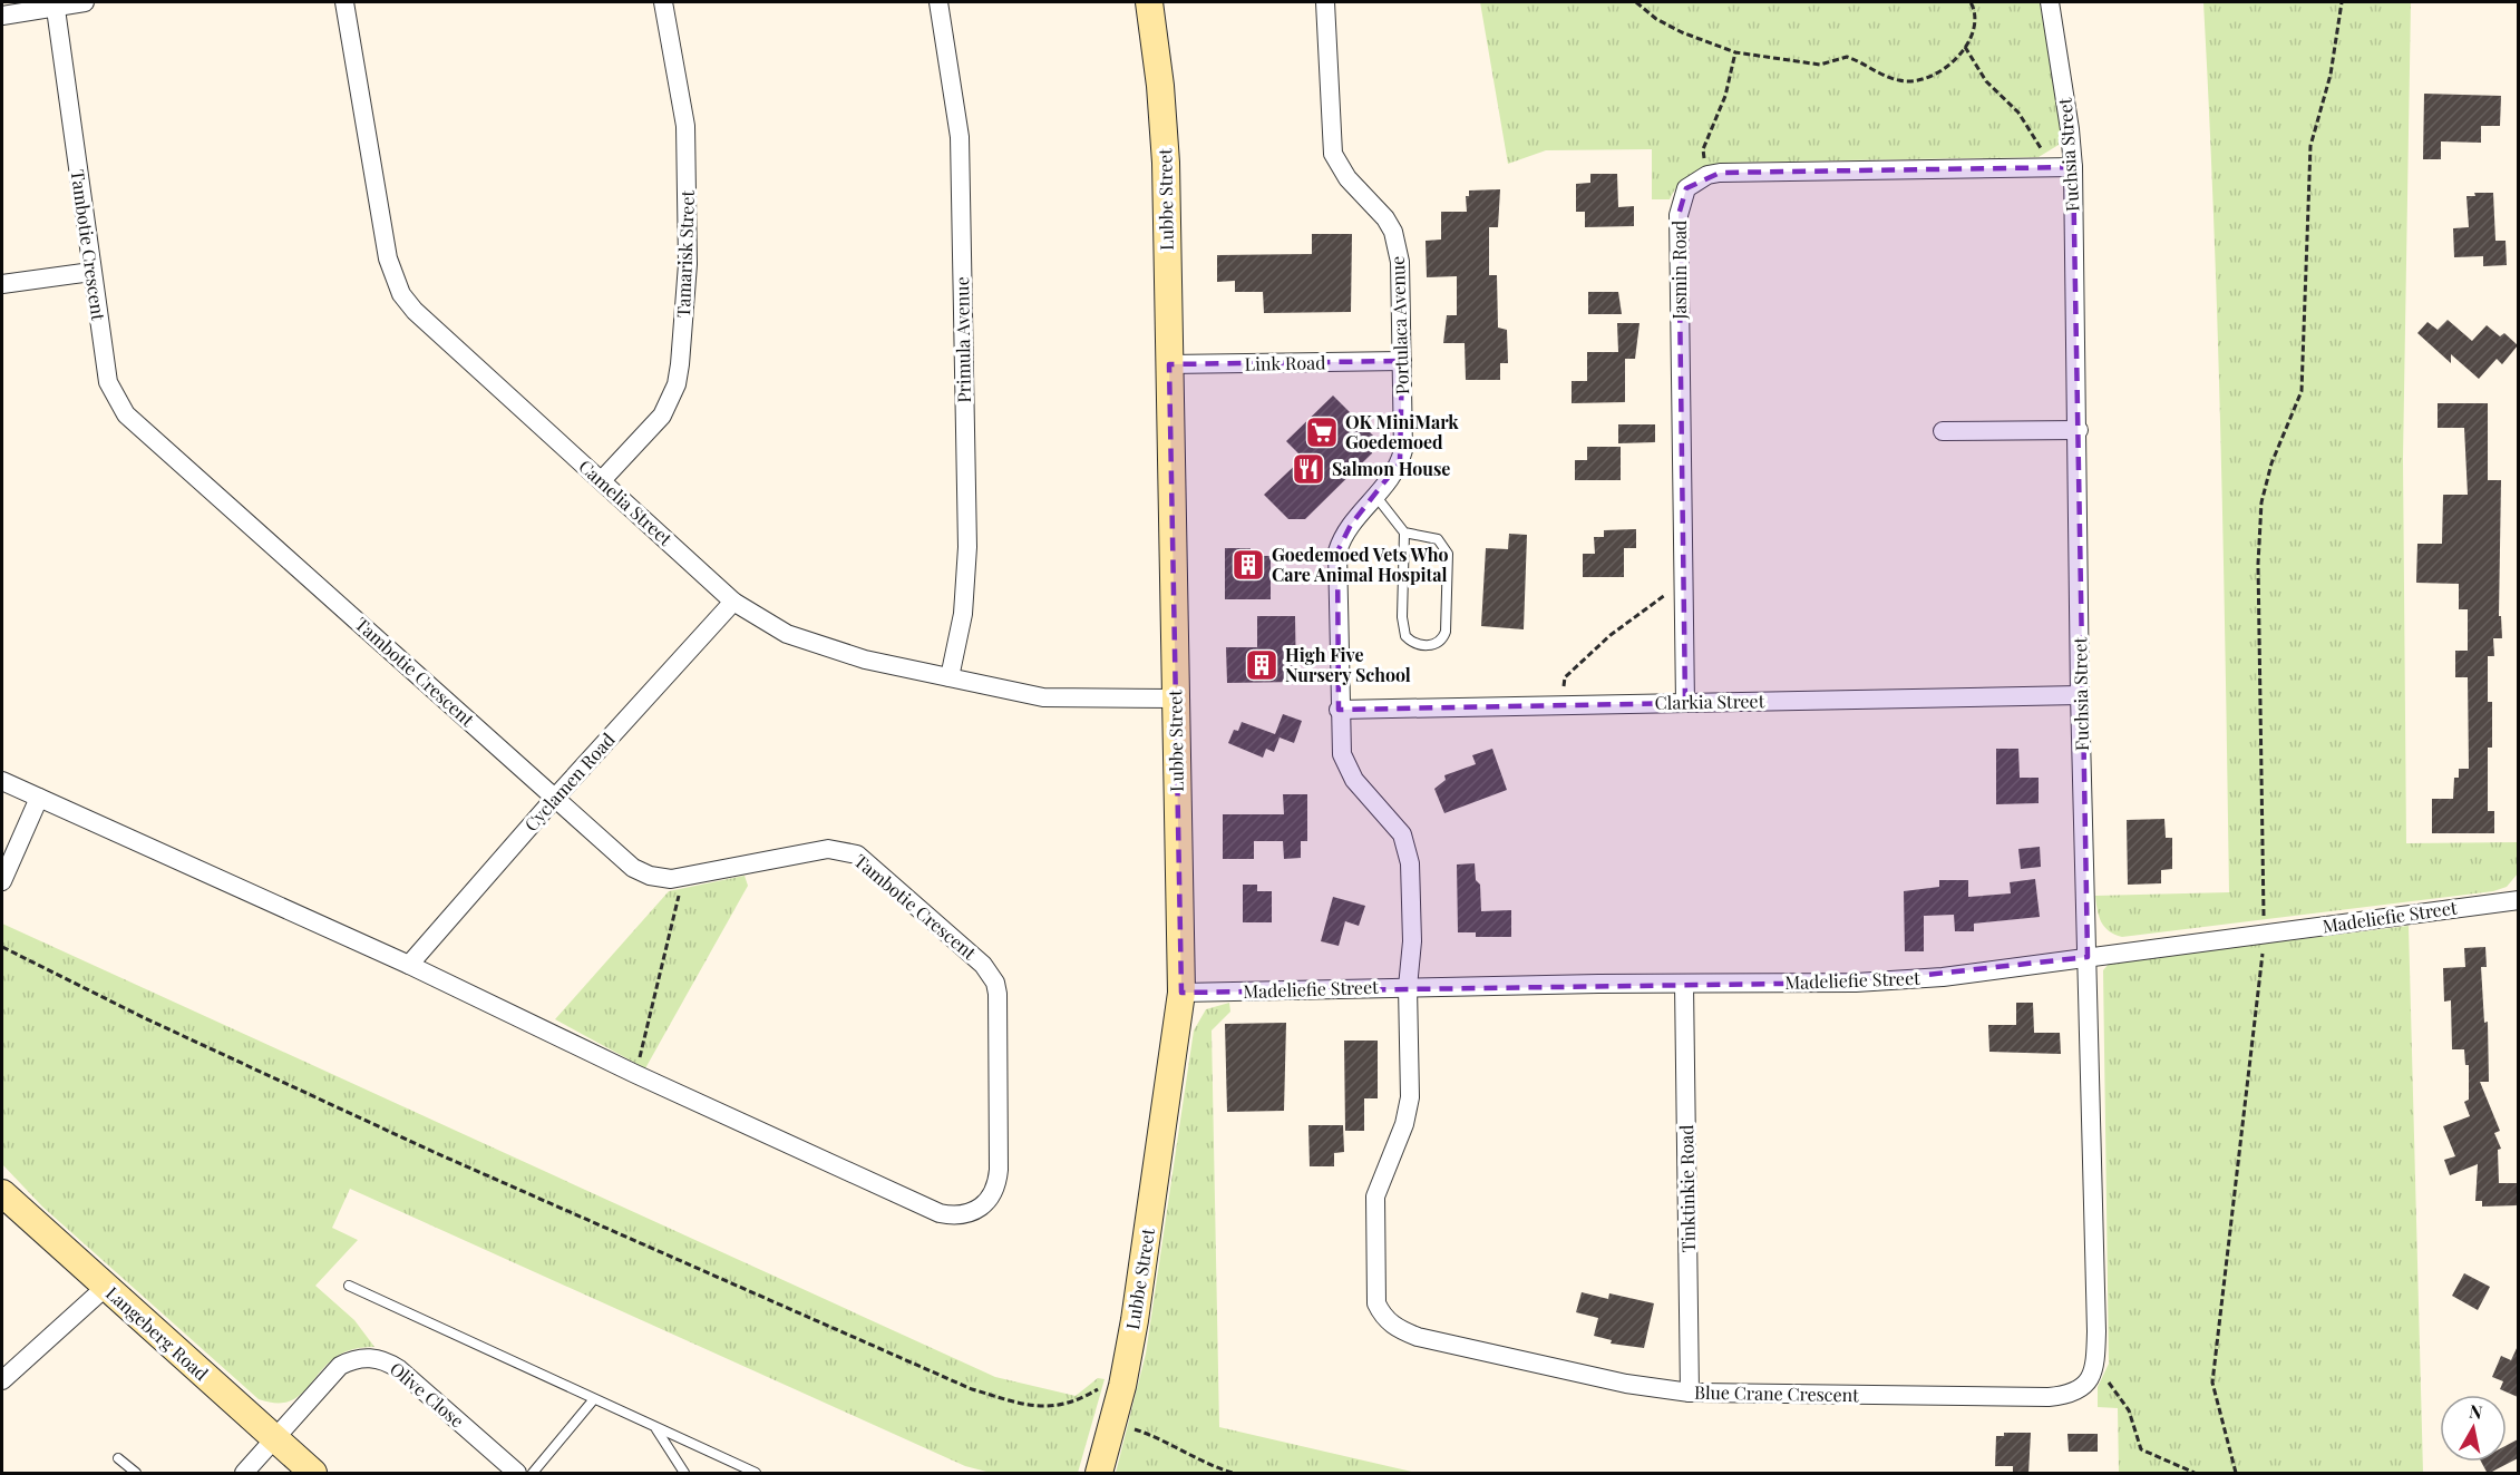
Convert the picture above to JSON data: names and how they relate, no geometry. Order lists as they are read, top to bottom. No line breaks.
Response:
{"streets":{"main road":["Lubbe Street","Langeberg Road"],"street":["Fuchsia Street","Tambotie Crescent","Tamarisk Street","Jasmin Road","Portulaca Avenue","Primula Avenue","Link Road","Camelia Street","Clarkia Street","Cyclamen Road","Madeliefie Street","Tinktinkie Road","Blue Crane Crescent","Olive Close"]},"crossings":[["Fuchsia Street","Clarkia Street"],["Fuchsia Street","Madeliefie Street"],["Lubbe Street","Link Road"],["Lubbe Street","Camelia Street"],["Lubbe Street","Madeliefie Street"],["Tambotie Crescent","Cyclamen Road"],["Tamarisk Street","Camelia Street"],["Jasmin Road","Clarkia Street"],["Portulaca Avenue","Link Road"],["Portulaca Avenue","Clarkia Street"],["Portulaca Avenue","Madeliefie Street"],["Portulaca Avenue","Blue Crane Crescent"],["Primula Avenue","Camelia Street"],["Camelia Street","Cyclamen Road"],["Madeliefie Street","Tinktinkie Road"],["Madeliefie Street","Blue Crane Crescent"],["Tinktinkie Road","Blue Crane Crescent"],["Langeberg Road","Olive Close"]],"places":{"supermarket":["OK MiniMark Goedemoed"],"restaurant":["Salmon House"],"building":["Goedemoed Vets Who Care Animal Hospital","High Five Nursery School"]},"north":"top"}
